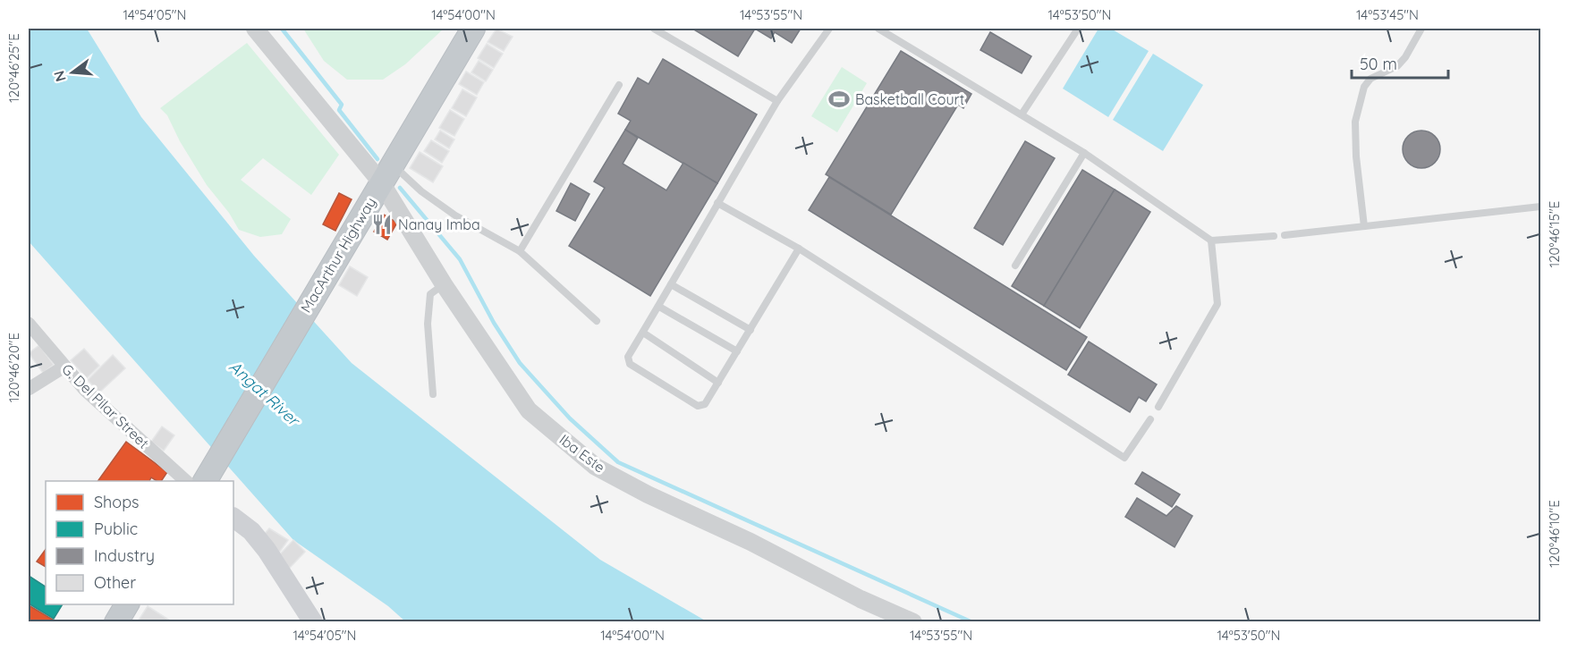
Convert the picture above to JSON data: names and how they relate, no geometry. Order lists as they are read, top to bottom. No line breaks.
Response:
{"streets":{"highway":["MacArthur Highway"],"street":["G. Del Pilar Street","Iba Este"]},"crossings":[["MacArthur Highway","Iba Este"]],"water":["Angat River"],"places":{"sports":["Basketball Court"],"restaurant":["Nanay Imba"]},"legend":["Shops","Public","Industry","Other"],"scale_bar":"50 m","north":"left","coordinates":["14°54'05\"N","14°54'00\"N","14°53'55\"N","14°53'50\"N","14°53'45\"N","120°46'25\"E","120°46'15\"E","120°46'20\"E","120°46'10\"E"]}
